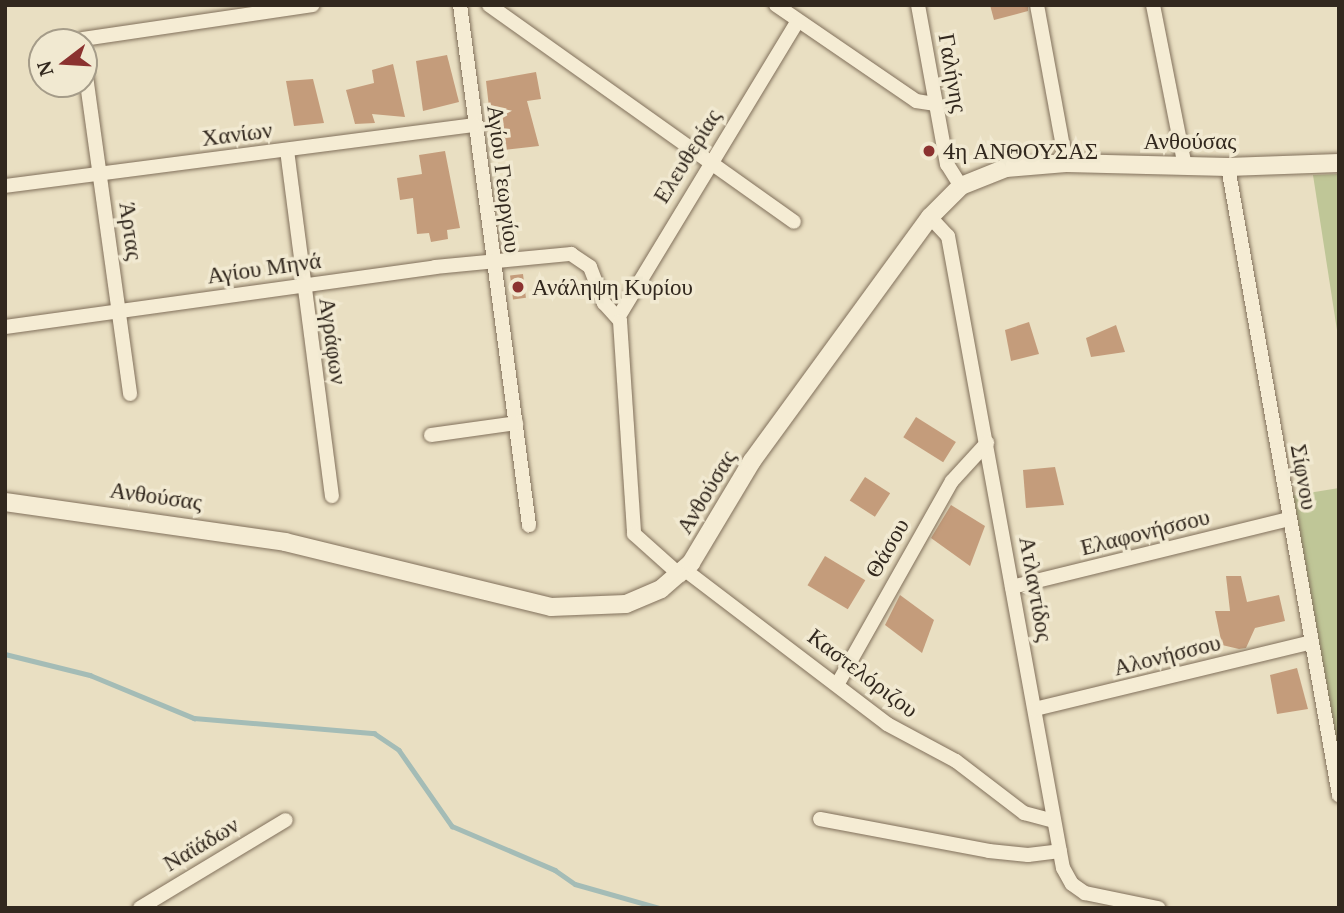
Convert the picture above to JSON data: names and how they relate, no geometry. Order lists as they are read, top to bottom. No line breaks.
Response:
{"streets":{"street":["Γαλήνης","Χανίων","Ανθούσας","Ελευθερίας","Αγίου Γεωργίου","Άρτας","Αγίου Μηνά","Αγράφων","Σίφνου","Ελαφονήσσου","Θάσου","Ατλαντίδος","Αλονήσσου","Καστελόριζου","Ναϊάδων"]},"crossings":[["Γαλήνης","Ανθούσας"],["Χανίων","Αγίου Γεωργίου"],["Χανίων","Άρτας"],["Χανίων","Αγράφων"],["Ανθούσας","Σίφνου"],["Ανθούσας","Ατλαντίδος"],["Ανθούσας","Καστελόριζου"],["Ελευθερίας","Αγίου Μηνά"],["Ελευθερίας","Καστελόριζου"],["Αγίου Γεωργίου","Αγίου Μηνά"],["Άρτας","Αγίου Μηνά"],["Αγίου Μηνά","Αγράφων"],["Αγίου Μηνά","Καστελόριζου"],["Σίφνου","Ελαφονήσσου"],["Σίφνου","Αλονήσσου"],["Ελαφονήσσου","Ατλαντίδος"],["Θάσου","Ατλαντίδος"],["Θάσου","Καστελόριζου"],["Ατλαντίδος","Αλονήσσου"],["Ατλαντίδος","Καστελόριζου"]],"places":["4η ΑΝΘΟΥΣΑΣ","Ανάληψη Κυρίου"],"north":"left"}
